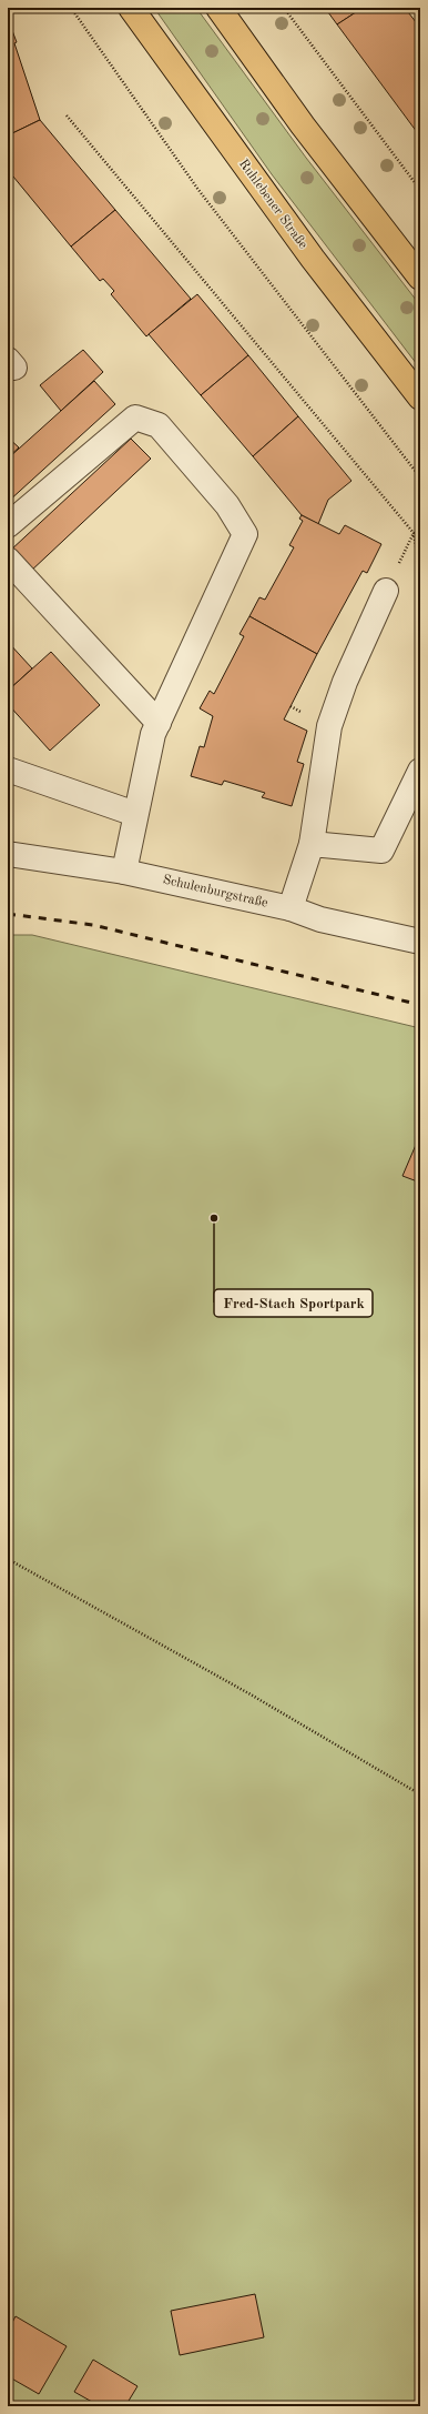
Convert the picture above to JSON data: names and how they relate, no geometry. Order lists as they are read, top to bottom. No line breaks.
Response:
{"streets":{"main road":["Ruhlebener Straße"],"street":["Schulenburgstraße"]},"places":["Fred-Stach Sportpark"]}
